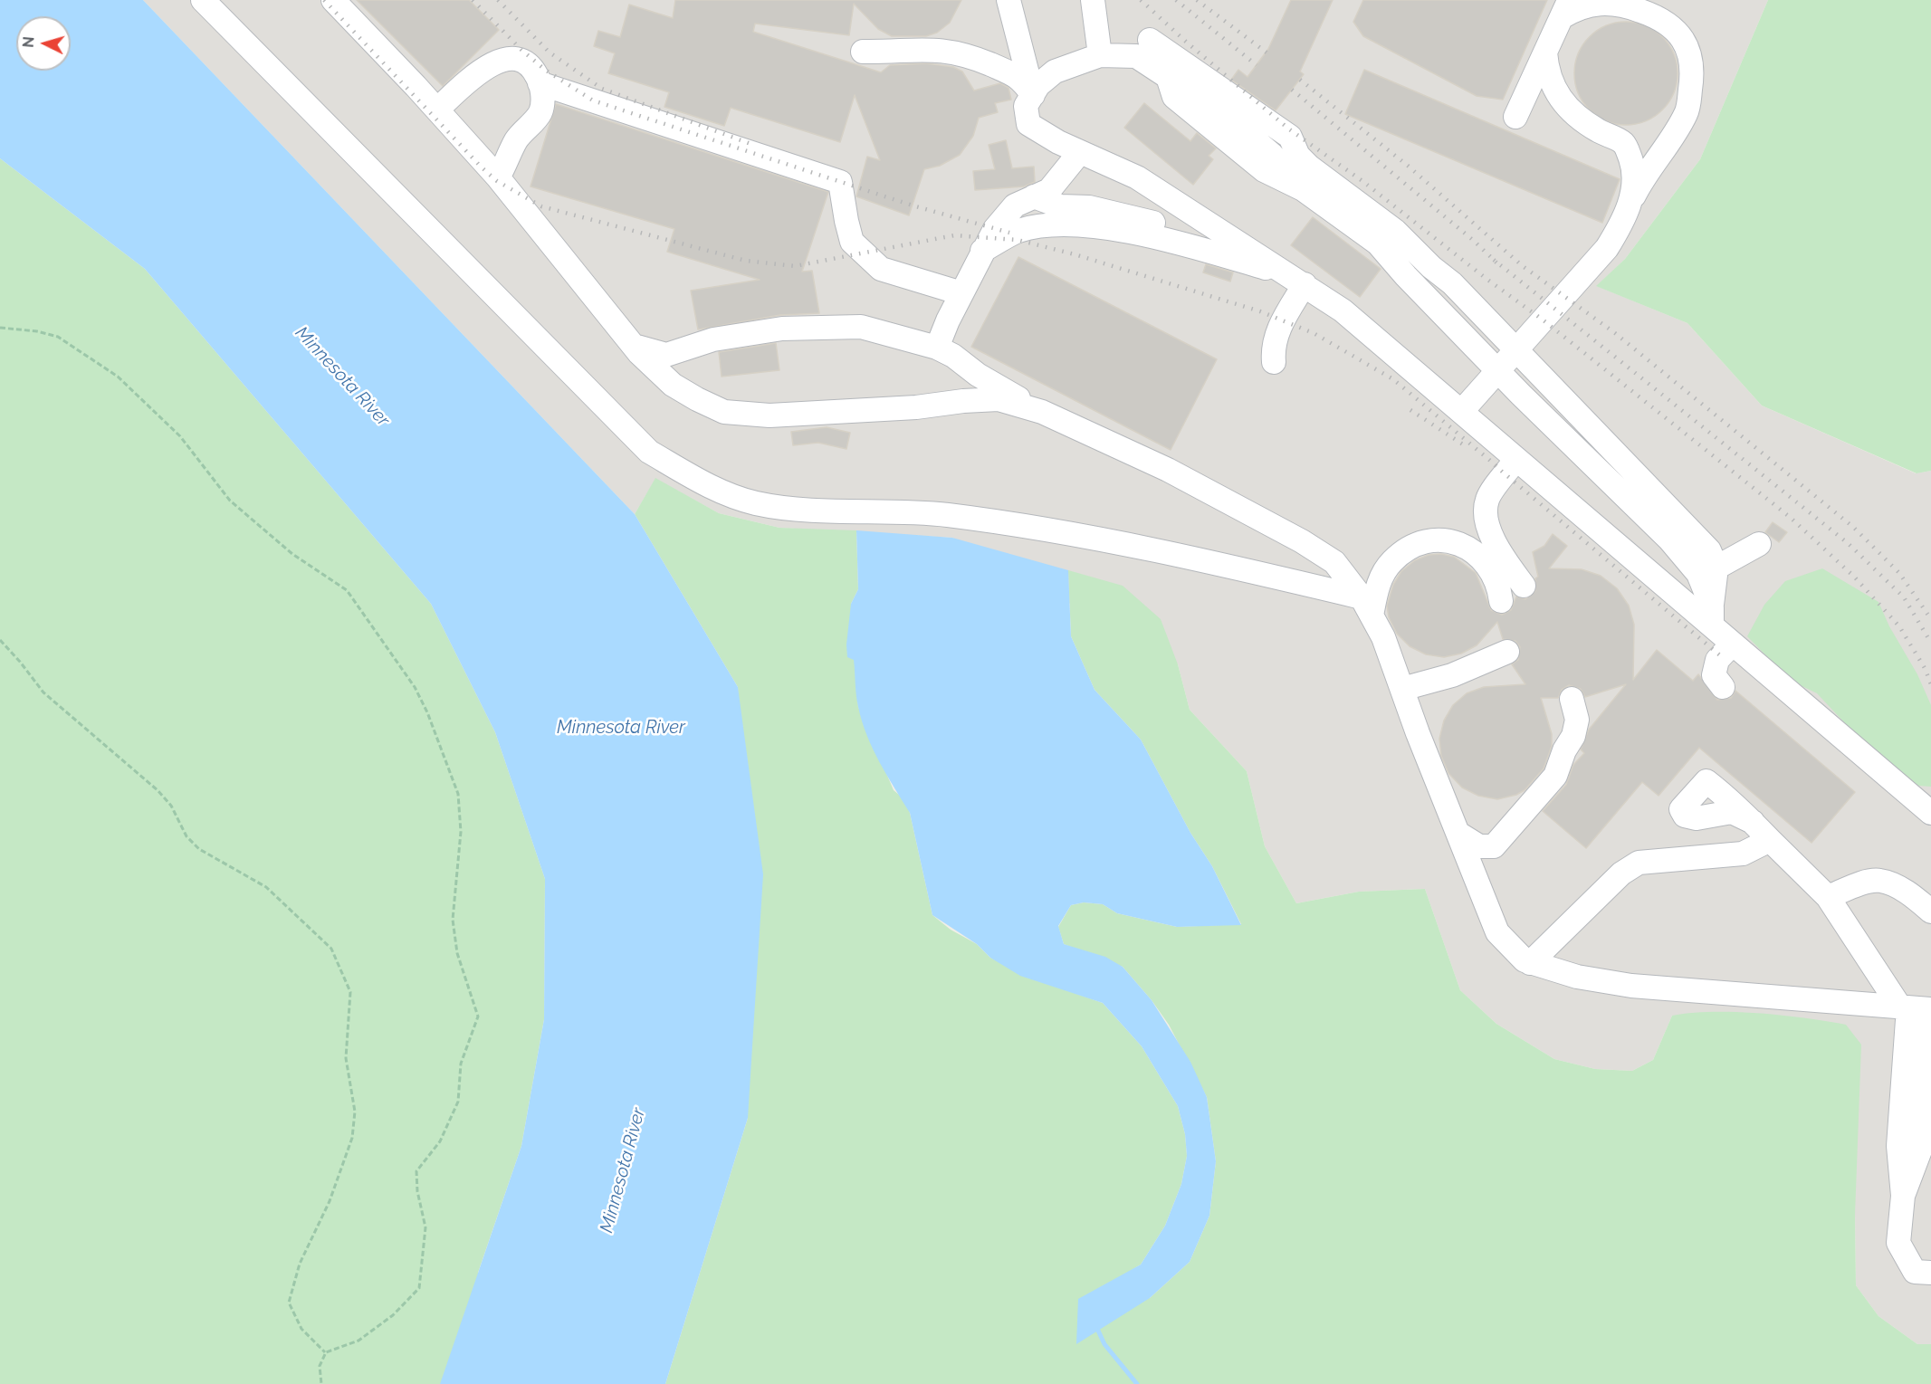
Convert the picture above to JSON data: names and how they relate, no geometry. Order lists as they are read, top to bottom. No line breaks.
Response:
{"water":["Minnesota River"],"north":"left"}
